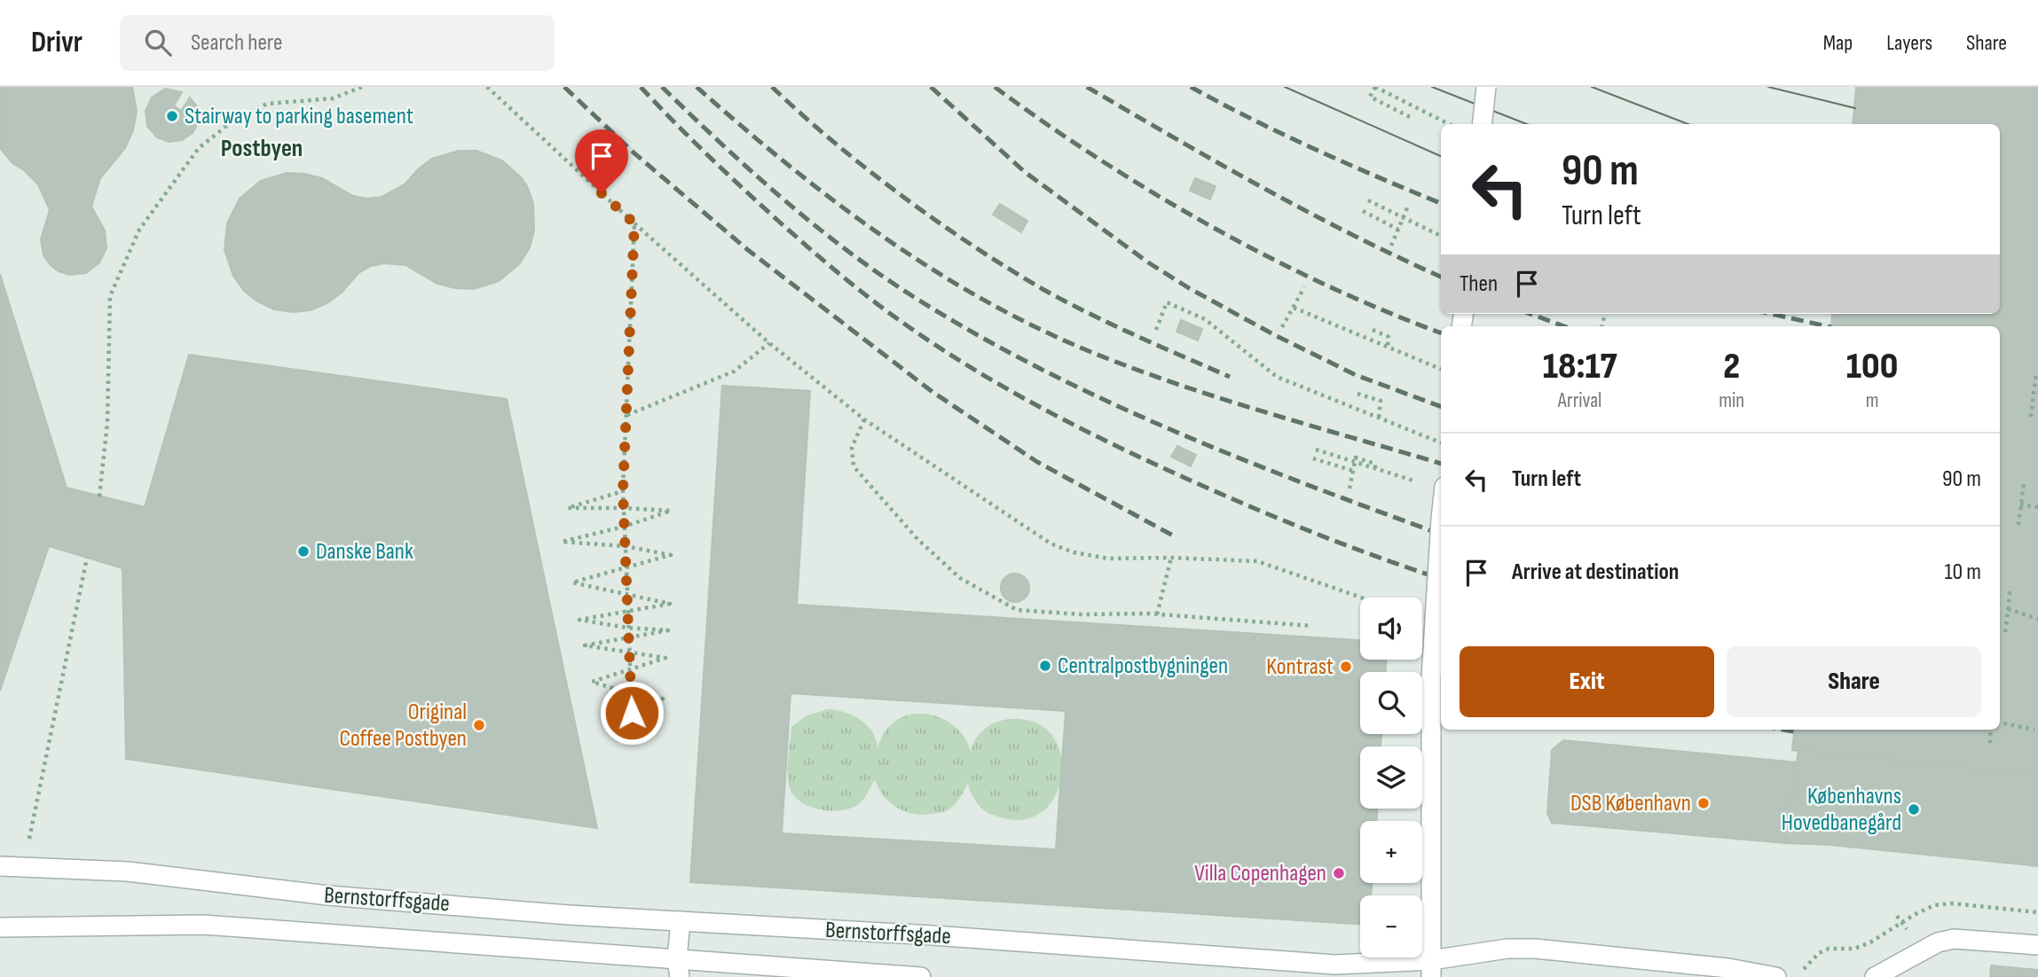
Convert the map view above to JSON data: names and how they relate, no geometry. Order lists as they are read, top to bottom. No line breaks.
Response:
{"streets":{"street":["Bernstorffsgade"]},"districts":["Postbyen"],"places":["Stairway to parking basement","Danske Bank","Centralpostbygningen","Kontrast","Original Coffee Postbyen","DSB København","Københavns Hovedbanegård","Villa Copenhagen"],"page":{"header":"Drivr","search":"Search here","nav":["Map","Layers","Share"],"turn":["90 m","Turn left"],"then":"Then","eta":["18:17","Arrival","2","min","100","m"],"list":[{"name":"Turn left","value":"90 m"},{"name":"Arrive at destination","value":"10 m"}],"map_buttons":["+","−"],"buttons":["Exit","Share"]}}
